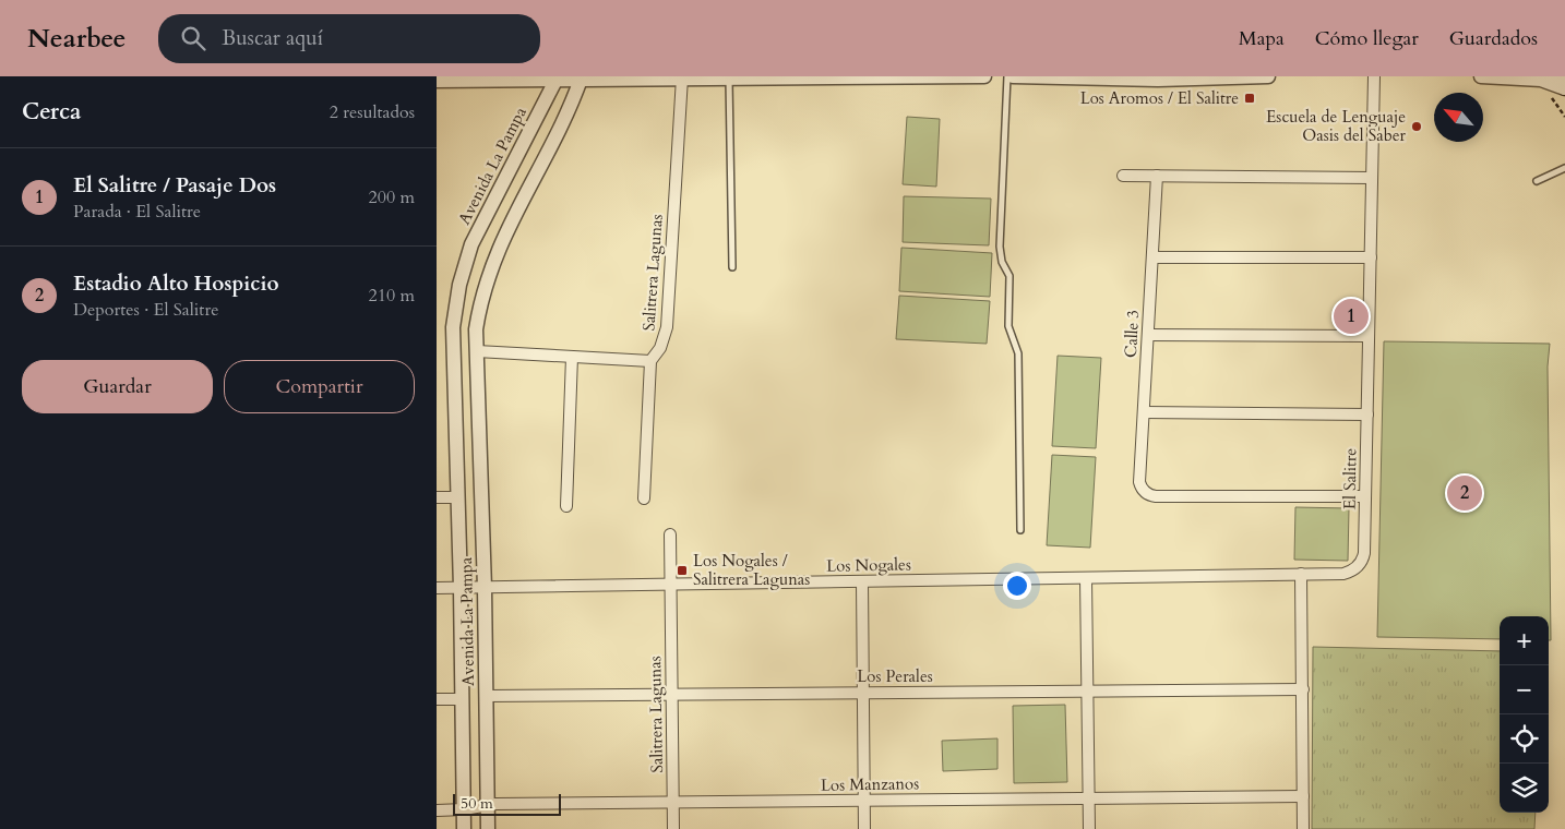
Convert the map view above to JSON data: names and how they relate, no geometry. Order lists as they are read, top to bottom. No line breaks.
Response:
{"streets":{"street":["Avenida La Pampa","Salitrera Lagunas","Calle 3","El Salitre","Los Nogales","Los Perales","Los Manzanos"]},"crossings":[["Avenida La Pampa","Los Nogales"],["Avenida La Pampa","Los Perales"],["Avenida La Pampa","Los Manzanos"],["Salitrera Lagunas","Los Nogales"],["Salitrera Lagunas","Los Perales"],["Salitrera Lagunas","Los Manzanos"],["Calle 3","El Salitre"],["El Salitre","Los Nogales"]],"places":{"transit":["Los Aromos / El Salitre","Los Nogales / Salitrera Lagunas"],"other":["Escuela de Lenguaje Oasis del Saber"]},"scale_bar":"50 m","north":"top left","page":{"header":"Nearbee","search":"Buscar aquí","nav":["Mapa","Cómo llegar","Guardados"],"heading":["Cerca","2 resultados"],"list":[{"mark":"1","name":"El Salitre / Pasaje Dos","note":"Parada · El Salitre","value":"200 m"},{"mark":"2","name":"Estadio Alto Hospicio","note":"Deportes · El Salitre","value":"210 m"}],"pins":["1","2"],"buttons":["Guardar","Compartir"],"map_buttons":["+","−"],"scale":"50 m"}}
